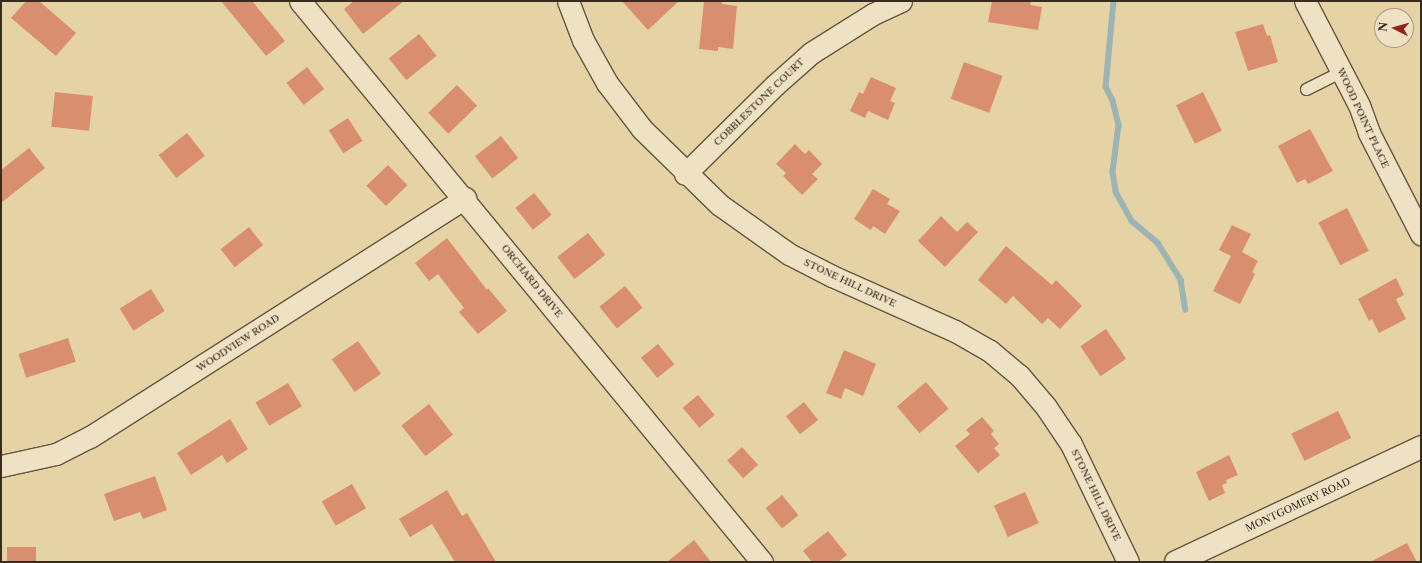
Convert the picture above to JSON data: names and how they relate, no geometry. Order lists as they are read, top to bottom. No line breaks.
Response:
{"streets":{"main road":["MONTGOMERY ROAD"],"street":["COBBLESTONE COURT","WOOD POINT PLACE","ORCHARD DRIVE","STONE HILL DRIVE","WOODVIEW ROAD"]},"crossings":[["COBBLESTONE COURT","STONE HILL DRIVE"],["ORCHARD DRIVE","WOODVIEW ROAD"]],"north":"left"}
